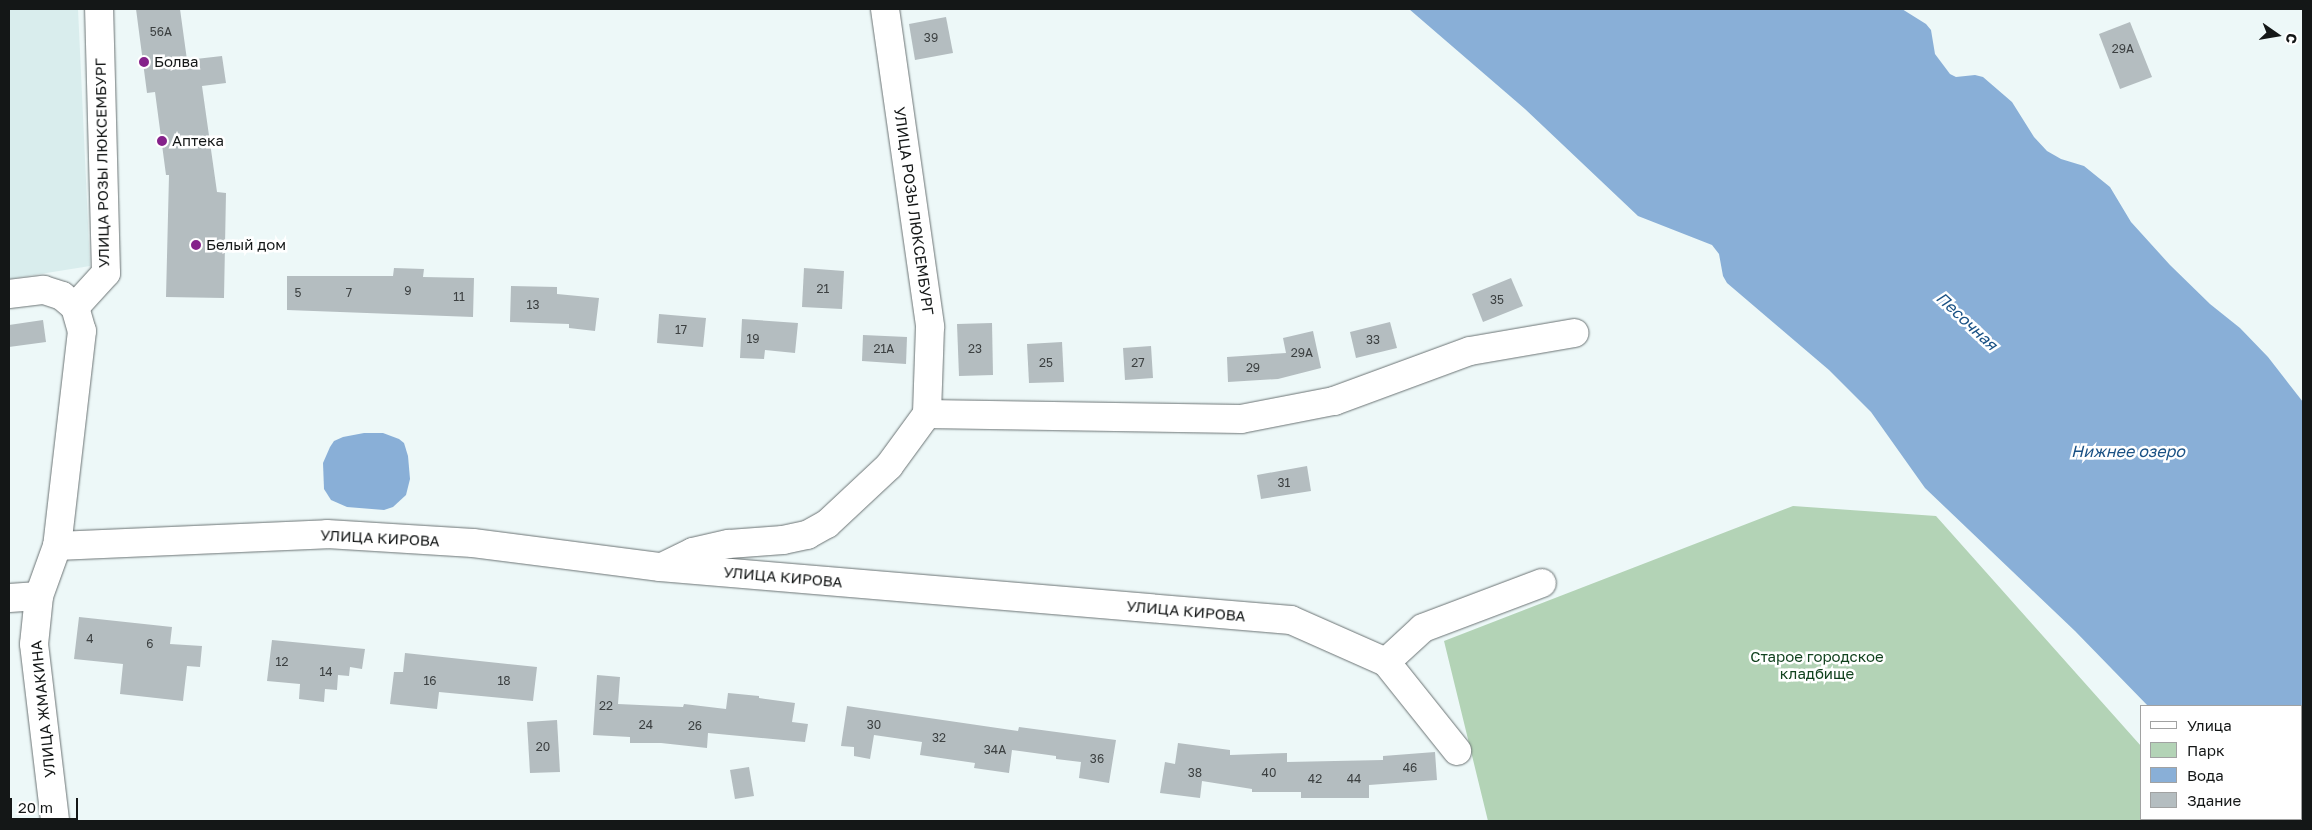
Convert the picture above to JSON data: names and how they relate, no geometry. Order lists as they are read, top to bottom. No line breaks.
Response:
{"streets":{"street":["УЛИЦА РОЗЫ ЛЮКСЕМБУРГ","УЛИЦА КИРОВА","УЛИЦА ЖМАКИНА"]},"water":["Песочная","Нижнее озеро"],"parks":["Старое городское кладбище"],"places":["Болва","Аптека","Белый дом"],"house_numbers":["56А","39","29А","21","9","5","7","11","35","13","17","19","33","21А","23","29А","25","27","29","31","4","6","12","14","16","18","22","24","30","26","32","20","34А","36","46","38","40","42","44"],"legend":["Улица","Парк","Вода","Здание"],"scale_bar":"20 m","north":"right"}
